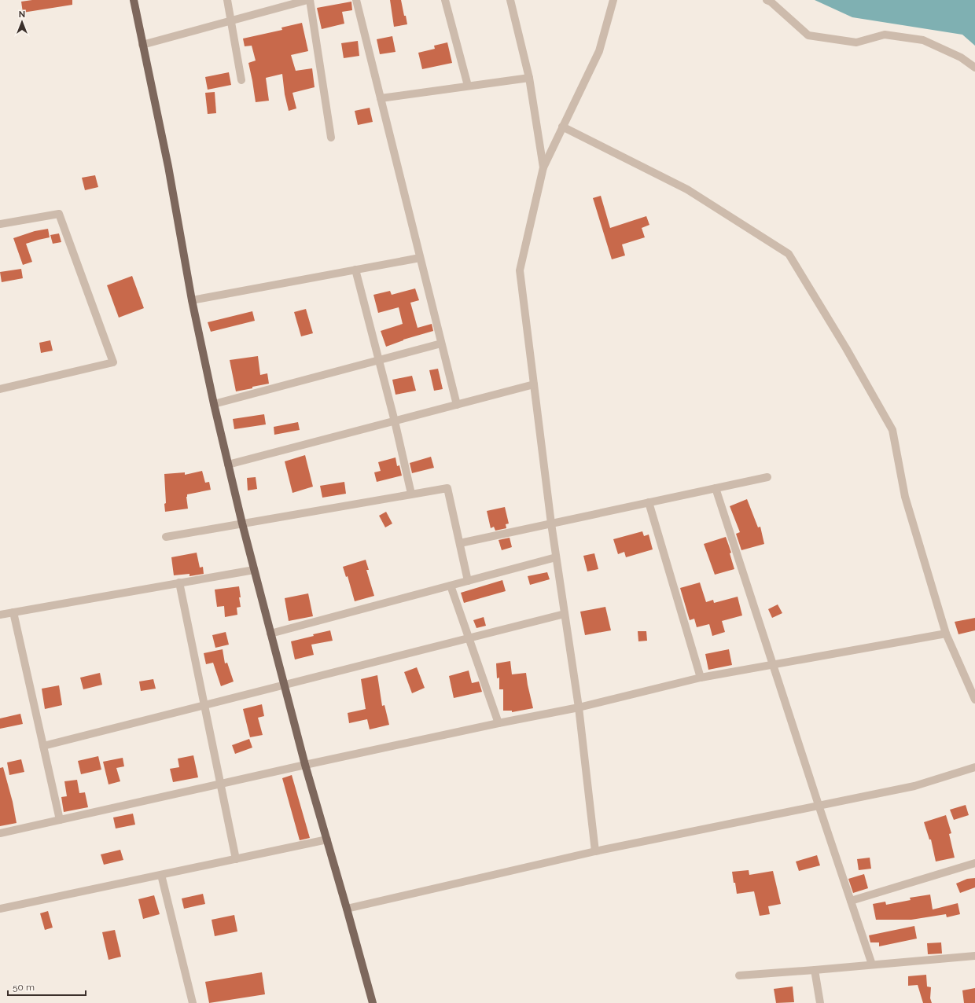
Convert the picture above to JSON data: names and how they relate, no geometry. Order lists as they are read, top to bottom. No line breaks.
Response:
{"scale_bar":"50 m","north":"top"}
